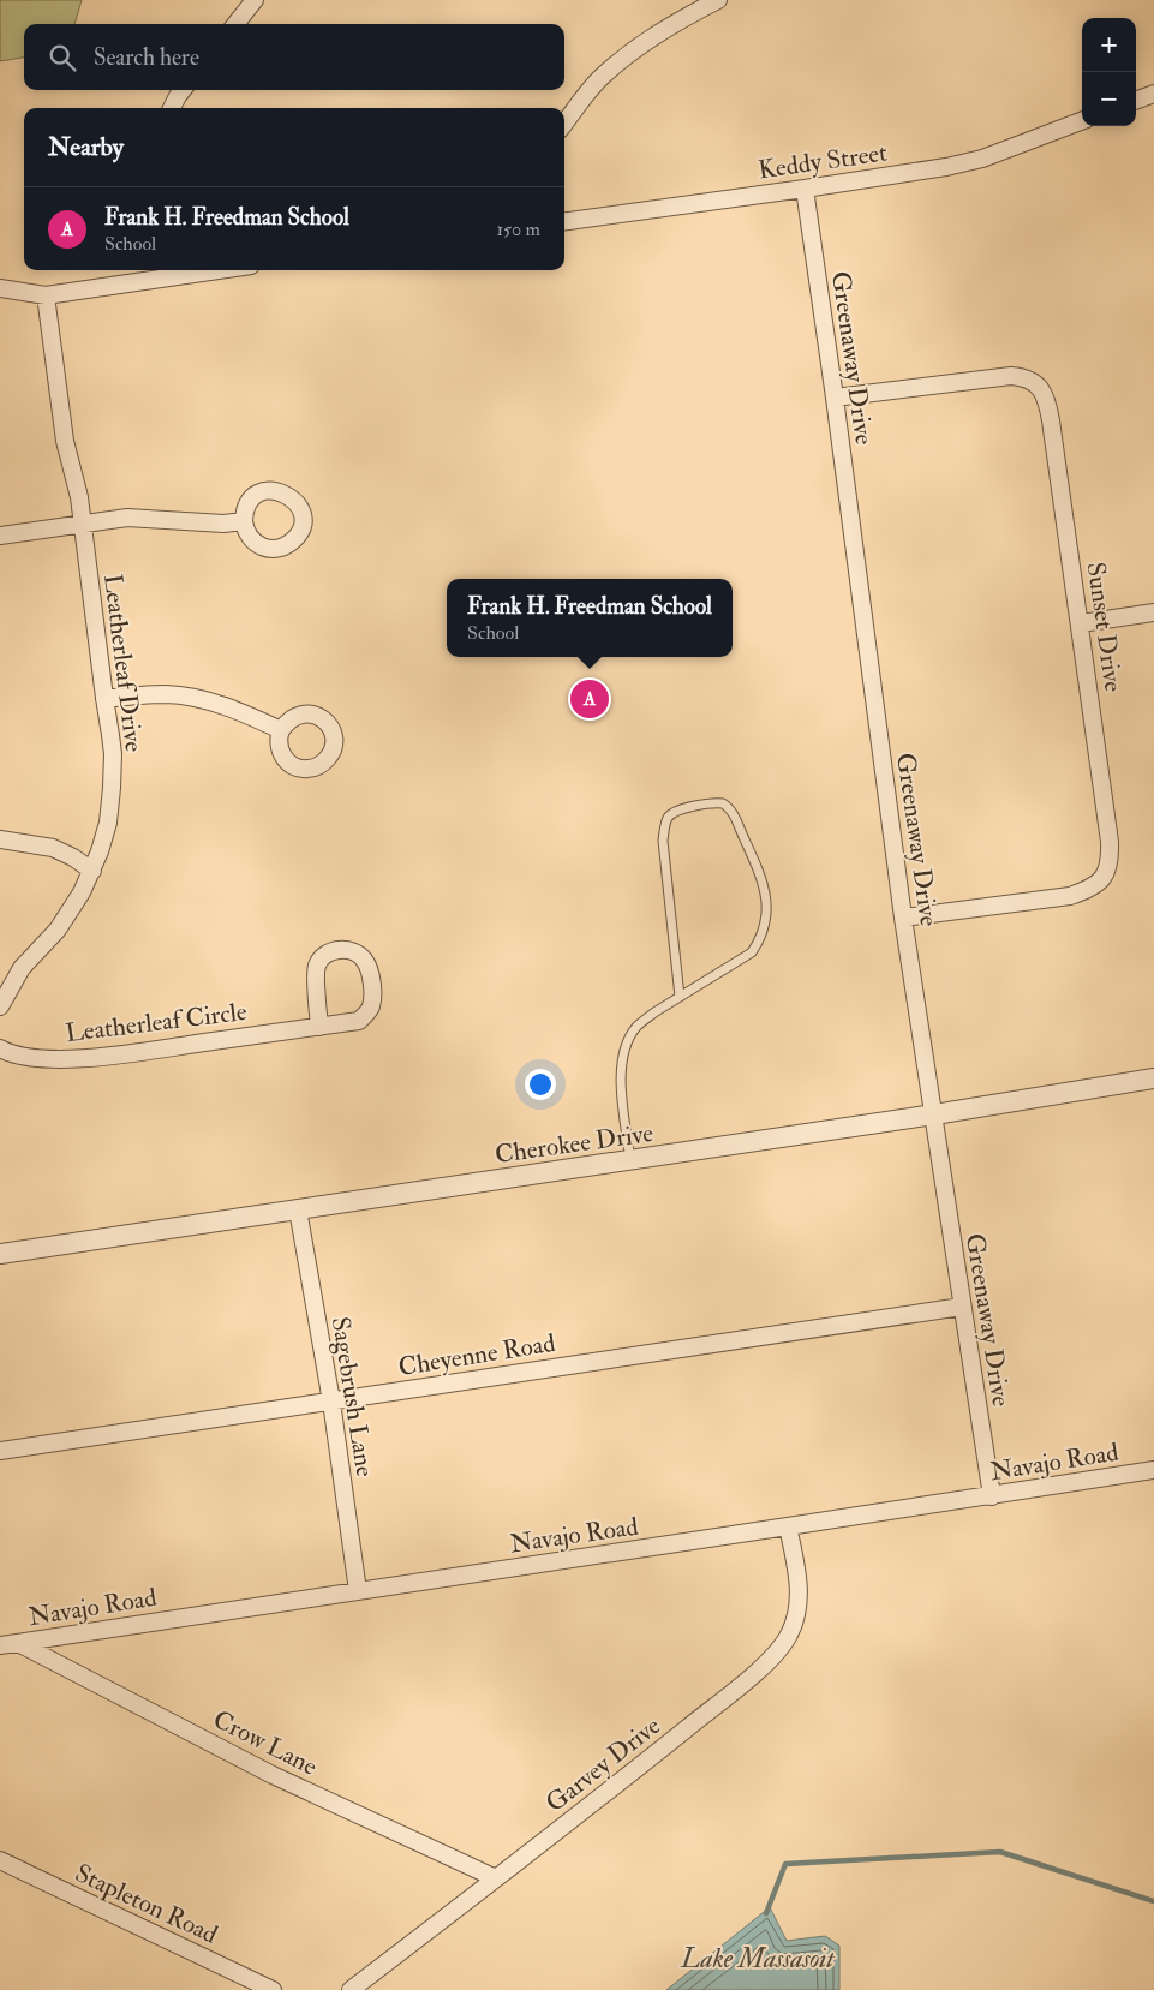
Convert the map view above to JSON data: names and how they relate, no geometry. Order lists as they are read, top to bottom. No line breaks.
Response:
{"streets":{"street":["Keddy Street","Greenaway Drive","Sunset Drive","Leatherleaf Drive","Leatherleaf Circle","Cherokee Drive","Cheyenne Road","Sagebrush Lane","Navajo Road","Crow Lane","Garvey Drive","Stapleton Road"]},"crossings":[["Keddy Street","Greenaway Drive"],["Greenaway Drive","Sunset Drive"],["Greenaway Drive","Cherokee Drive"],["Greenaway Drive","Cheyenne Road"],["Greenaway Drive","Navajo Road"],["Cherokee Drive","Sagebrush Lane"],["Cheyenne Road","Sagebrush Lane"],["Sagebrush Lane","Navajo Road"],["Navajo Road","Crow Lane"],["Navajo Road","Garvey Drive"],["Crow Lane","Garvey Drive"]],"water":["Lake Massasoit"],"page":{"map_buttons":["+","−"],"search":"Search here","heading":"Nearby","list":[{"mark":"A","name":"Frank H. Freedman School","note":"School","value":"150 m"}],"popup":["Frank H. Freedman School","School"],"pins":"A"}}
